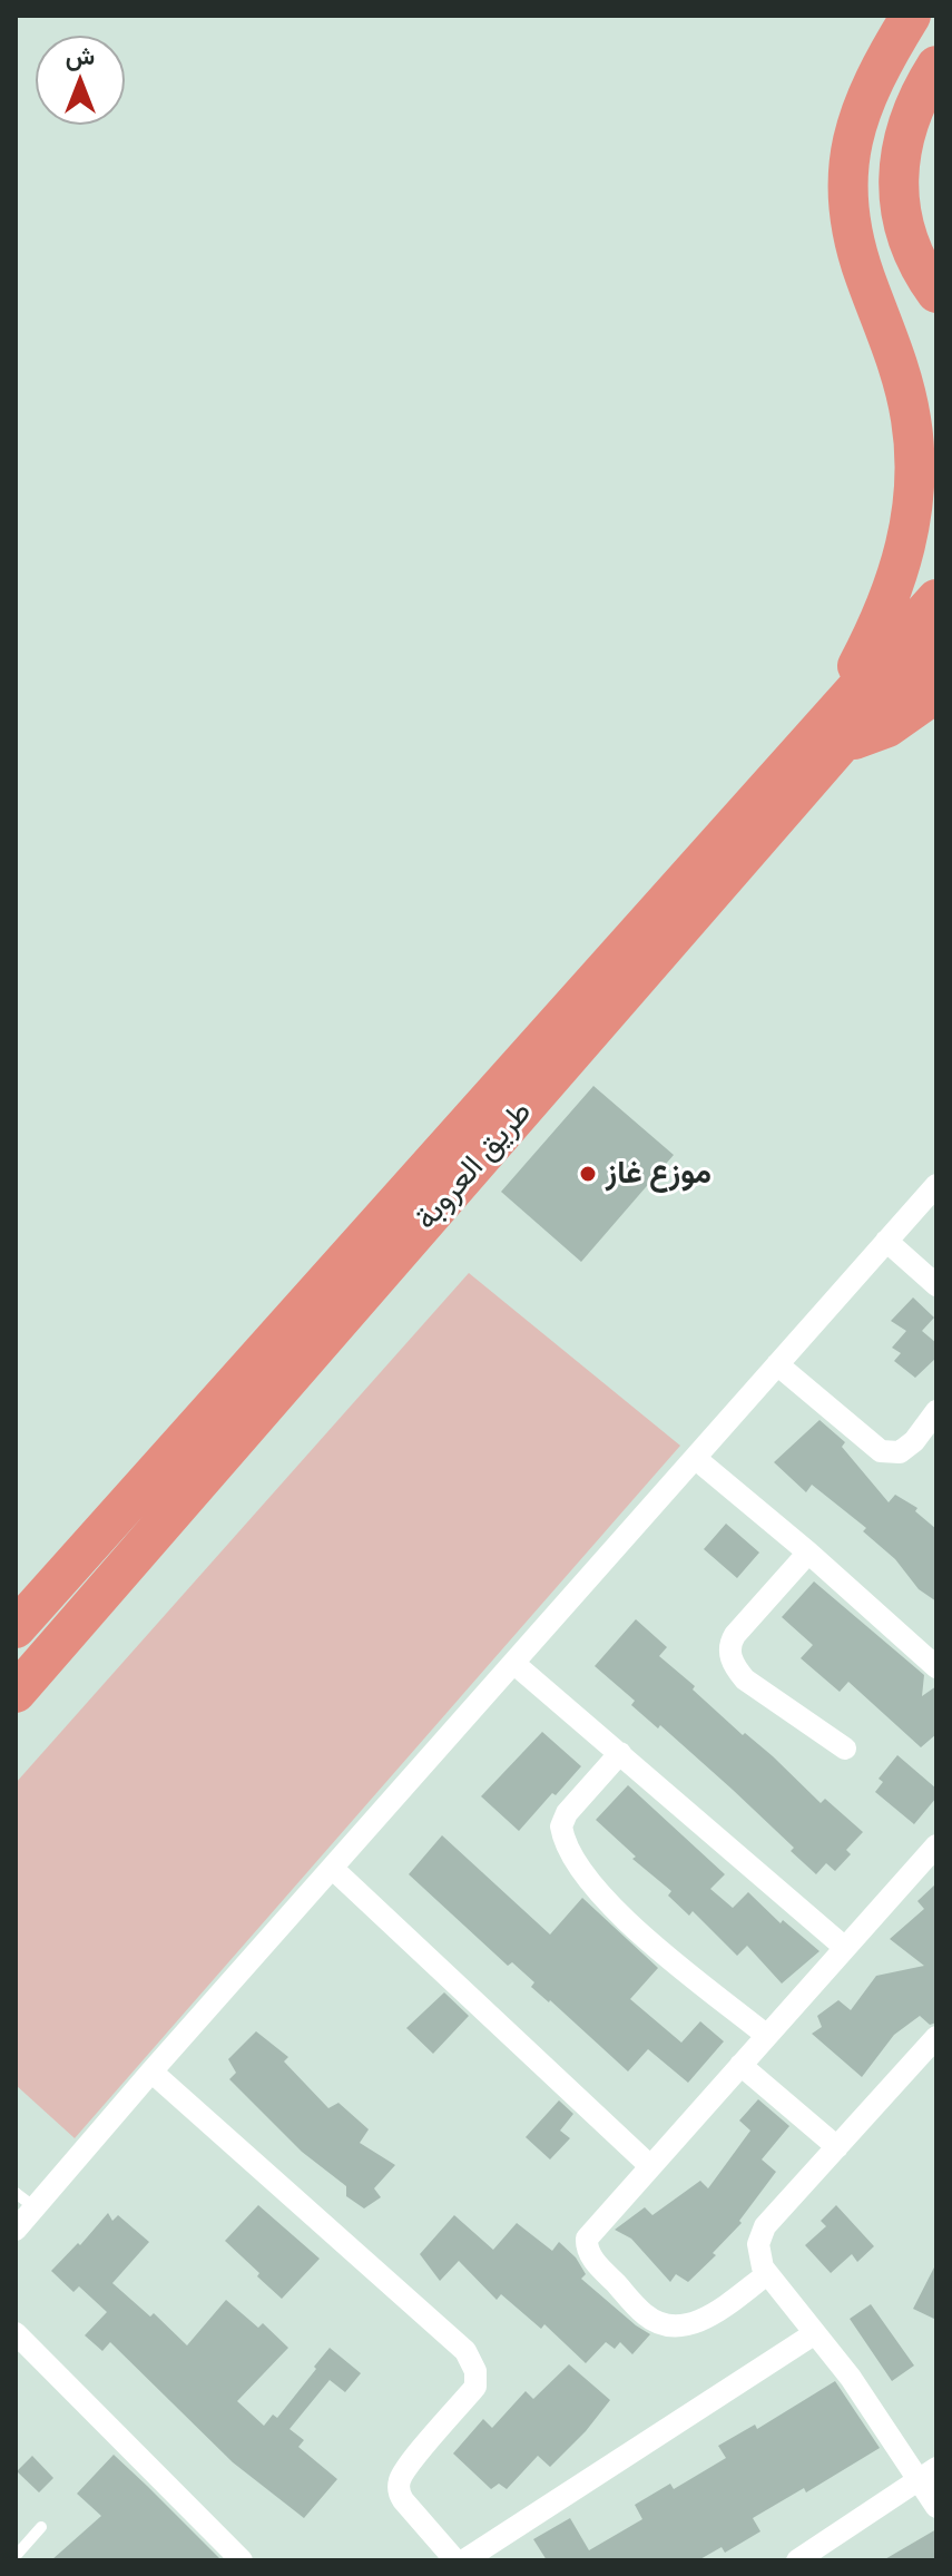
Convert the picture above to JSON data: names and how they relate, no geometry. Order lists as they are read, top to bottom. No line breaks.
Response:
{"streets":{"highway":["طريق العروبة"]},"places":["موزع غاز"],"north":"top"}
